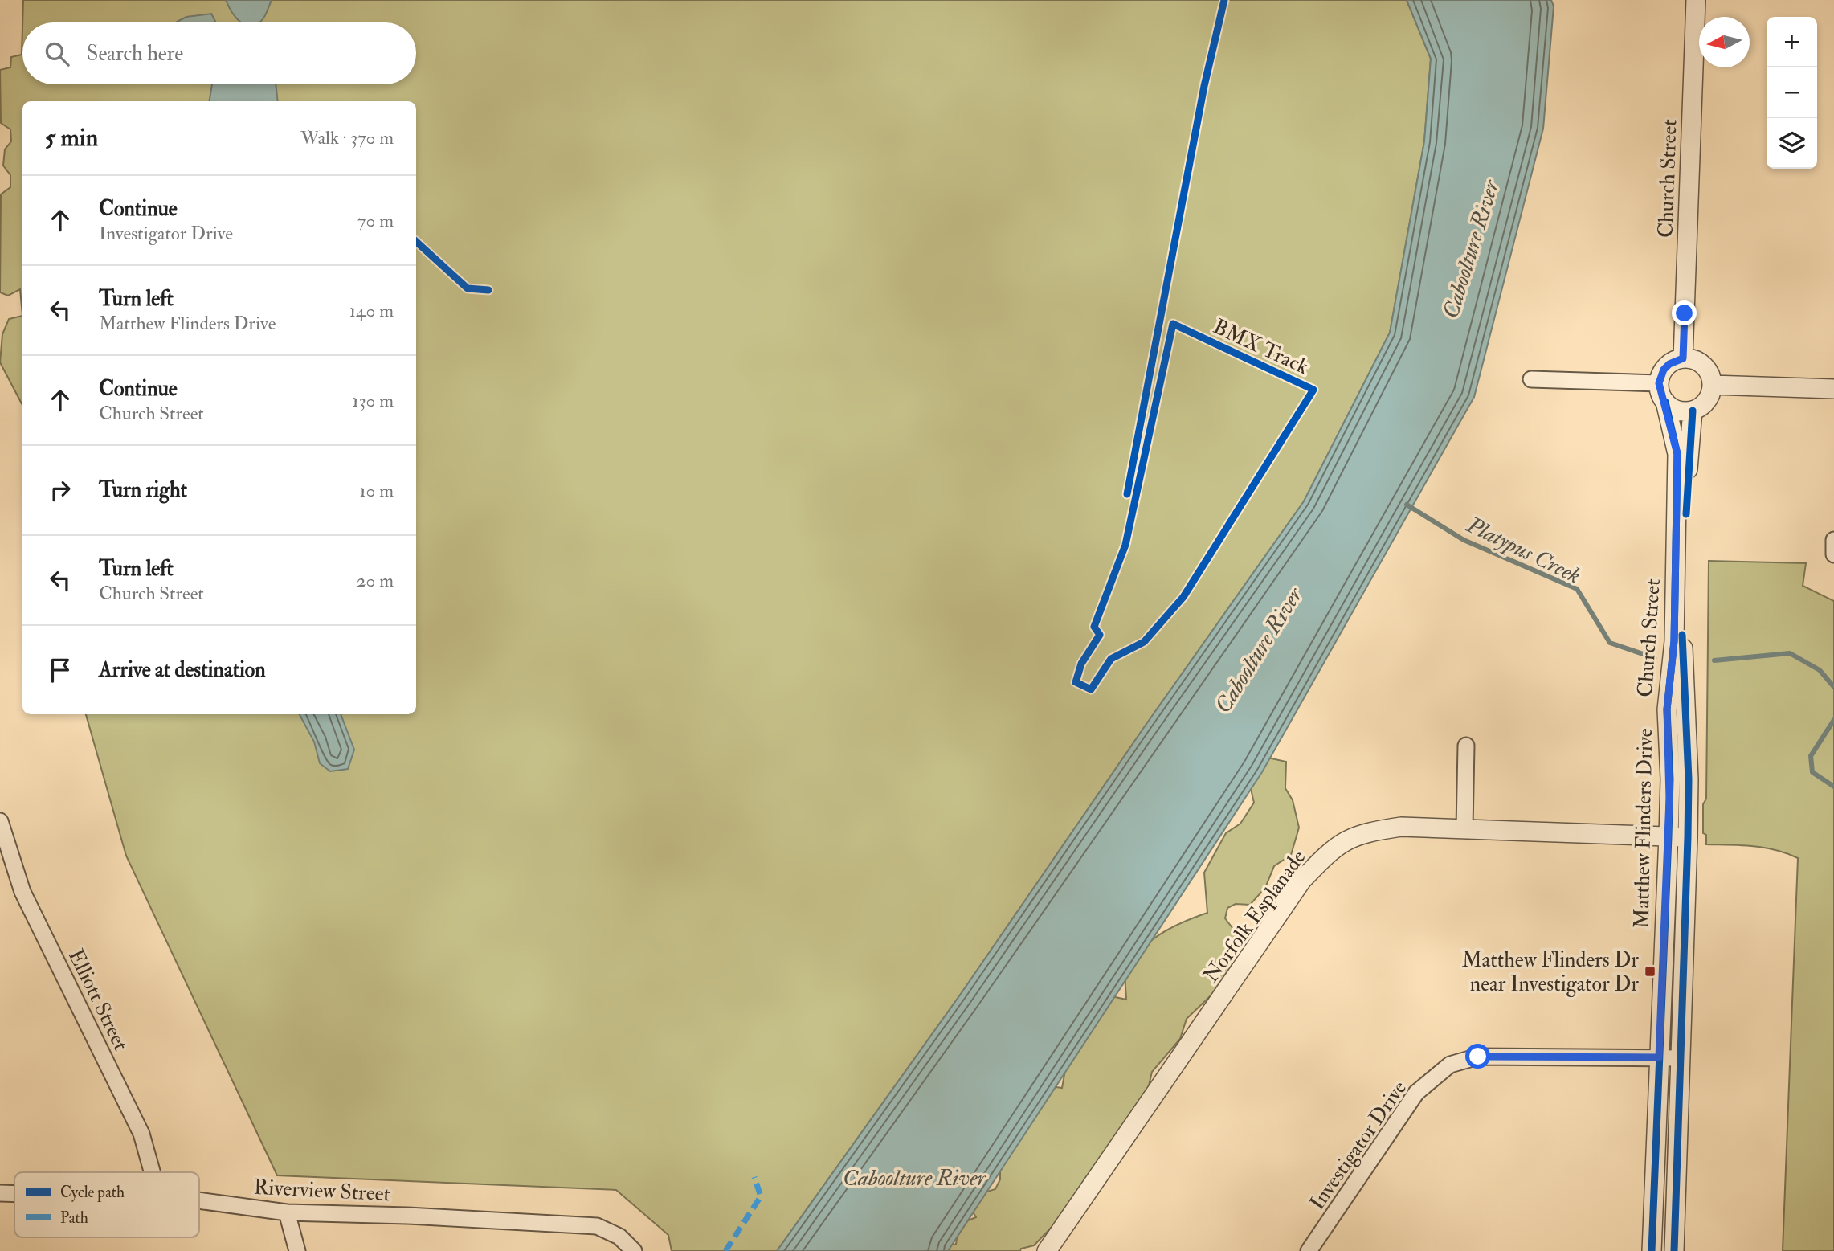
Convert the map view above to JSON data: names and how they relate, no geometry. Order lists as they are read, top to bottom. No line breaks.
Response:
{"streets":{"street":["Church Street","Matthew Flinders Drive","Norfolk Esplanade","Elliott Street","Investigator Drive","Riverview Street"],"cycle path":["BMX Track"]},"crossings":[["Church Street","Matthew Flinders Drive"],["Matthew Flinders Drive","Norfolk Esplanade"],["Matthew Flinders Drive","Investigator Drive"]],"water":["Caboolture River","Platypus Creek"],"places":{"transit":["Matthew Flinders Dr near Investigator Dr"]},"legend":["Cycle path","Path"],"north":"left","page":{"map_buttons":["+","−"],"search":"Search here","heading":["5 min","Walk · 370 m"],"list":[["Continue","Investigator Drive","70 m"],["Turn left","Matthew Flinders Drive","140 m"],["Continue","Church Street","130 m"],["Turn right","10 m"],["Turn left","Church Street","20 m"],"Arrive at destination"]}}
